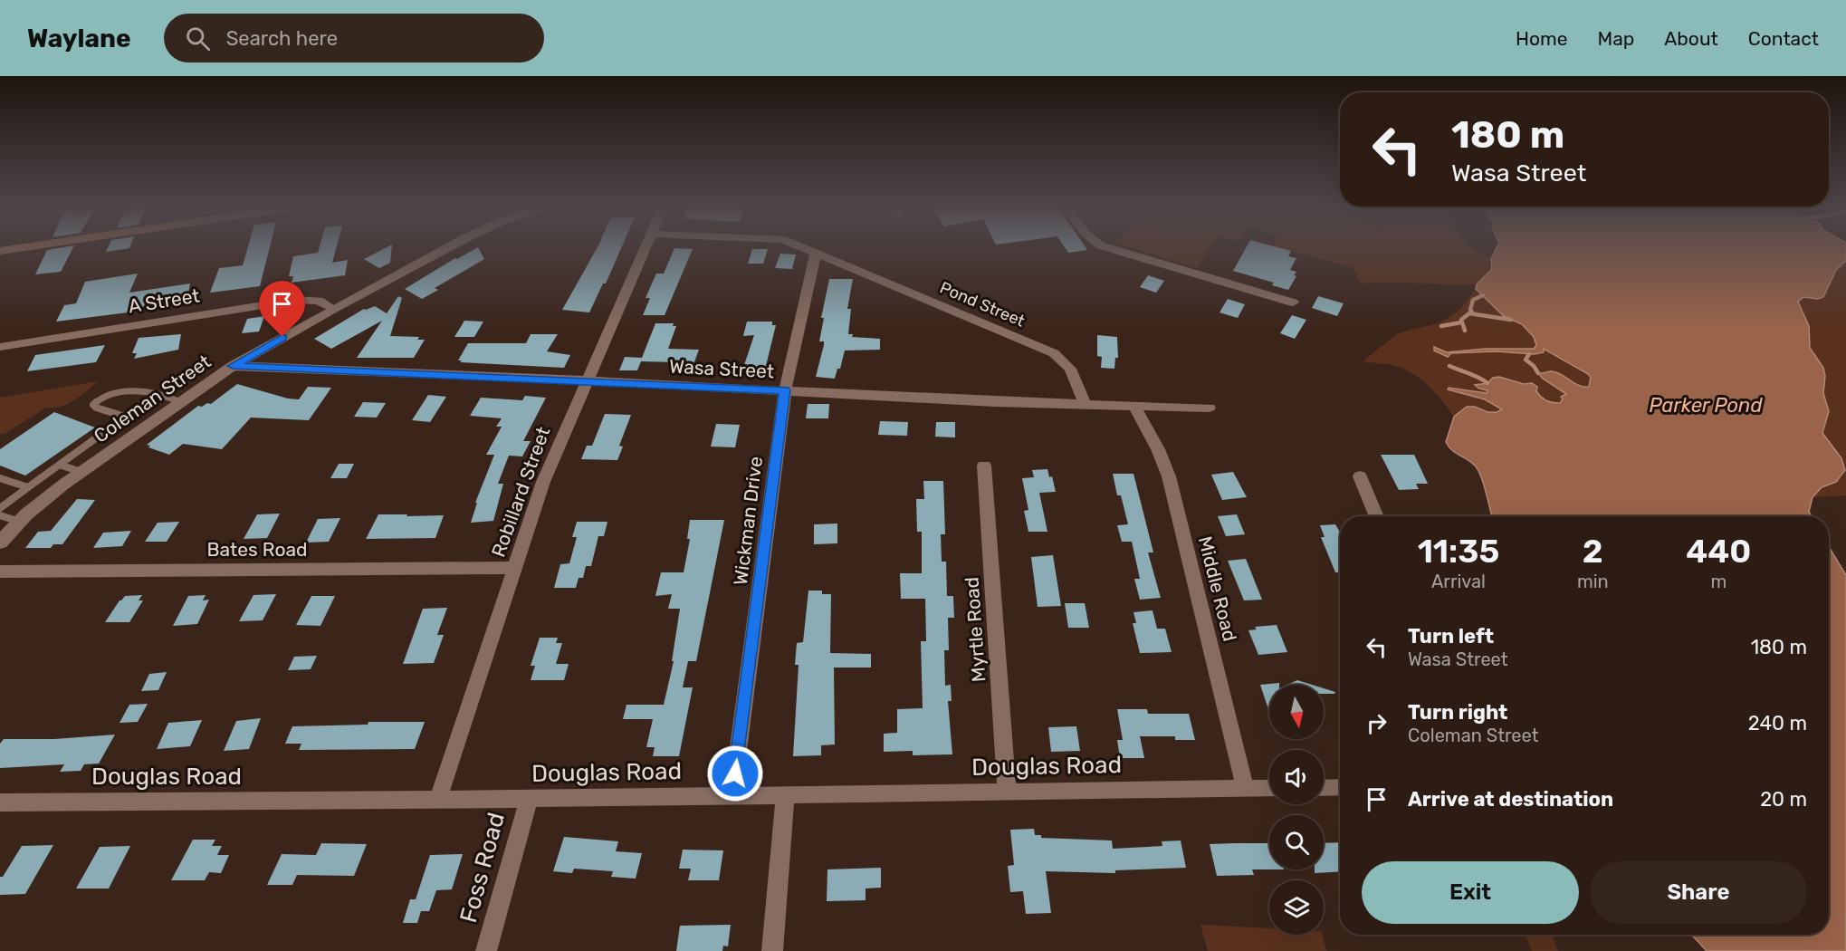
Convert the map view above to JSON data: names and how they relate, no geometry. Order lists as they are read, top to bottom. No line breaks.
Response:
{"streets":{"street":["A Street","Pond Street","Wasa Street","Coleman Street","Robillard Street","Wickman Drive","Bates Road","Middle Road","Myrtle Road","Douglas Road","Foss Road"]},"crossings":[["A Street","Coleman Street"],["Pond Street","Wasa Street"],["Pond Street","Wickman Drive"],["Wasa Street","Coleman Street"],["Wasa Street","Robillard Street"],["Wasa Street","Wickman Drive"],["Wasa Street","Middle Road"],["Robillard Street","Bates Road"],["Robillard Street","Douglas Road"],["Wickman Drive","Douglas Road"],["Middle Road","Douglas Road"],["Myrtle Road","Douglas Road"],["Douglas Road","Foss Road"]],"water":["Parker Pond"],"north":"bottom","page":{"header":"Waylane","search":"Search here","nav":["Home","Map","About","Contact"],"turn":["180 m","Wasa Street"],"eta":["11:35","Arrival","2","min","440","m"],"list":[{"name":"Turn left","note":"Wasa Street","value":"180 m"},{"name":"Turn right","note":"Coleman Street","value":"240 m"},{"name":"Arrive at destination","value":"20 m"}],"buttons":["Exit","Share"]}}
